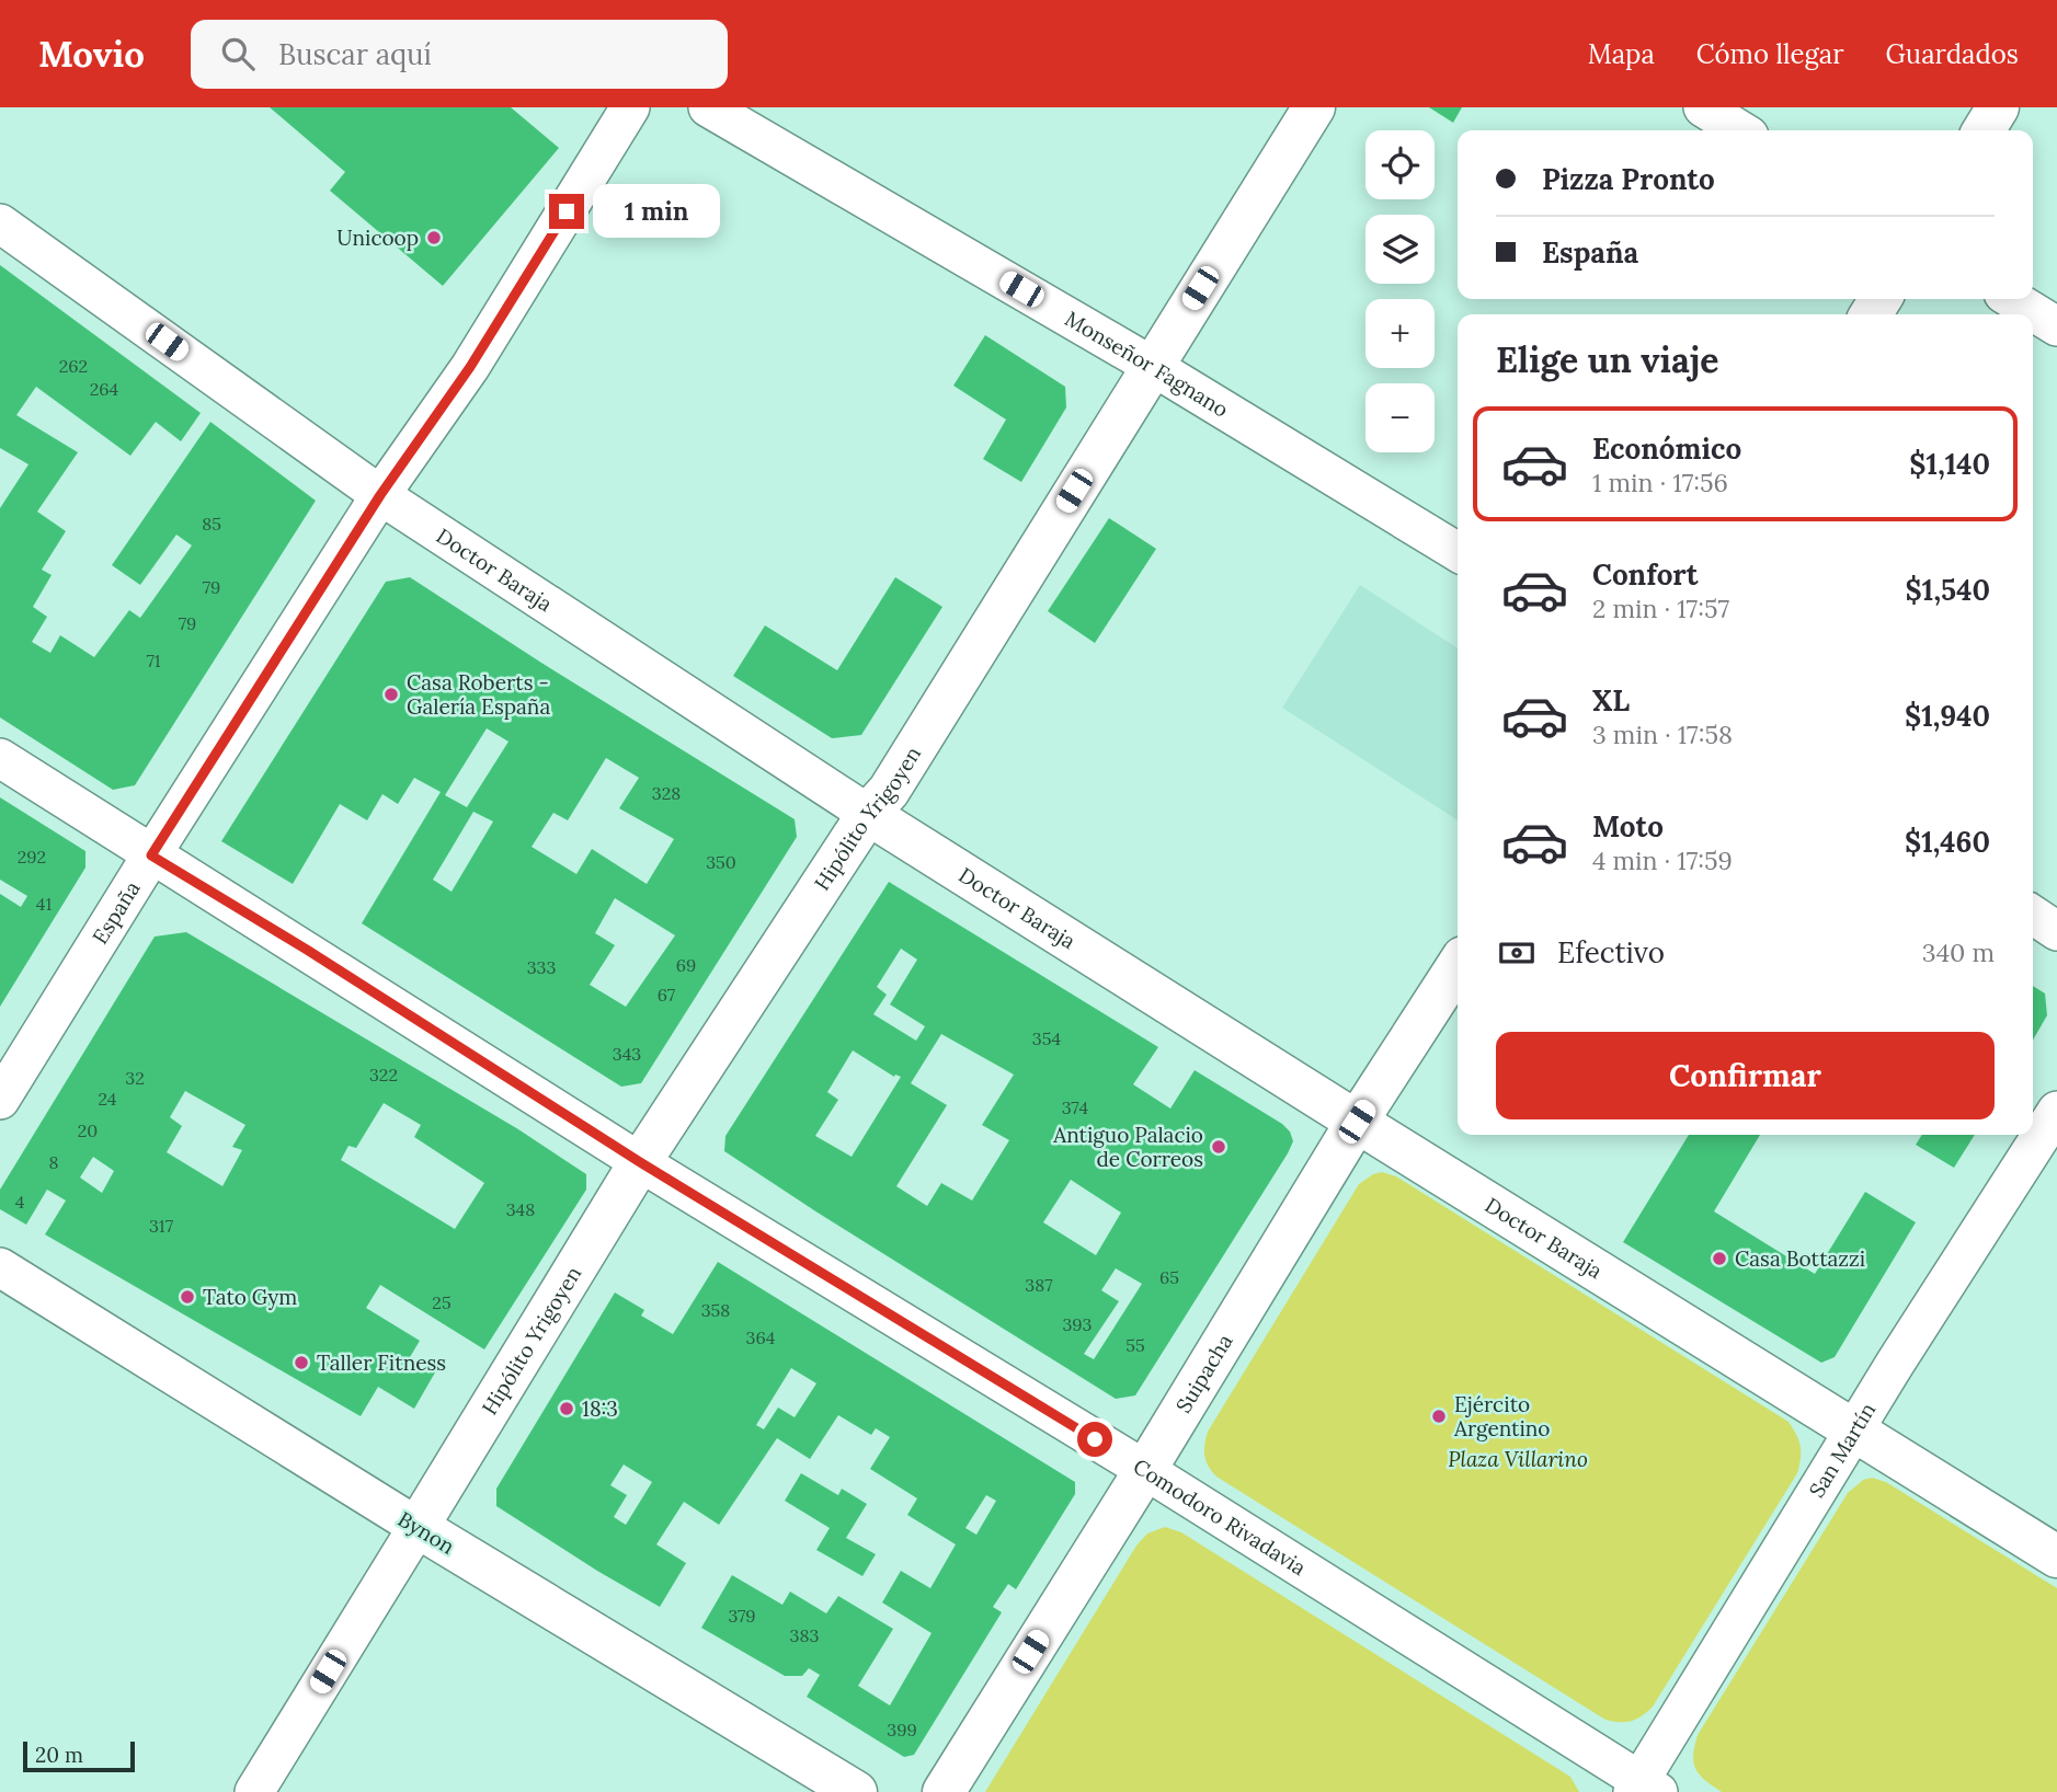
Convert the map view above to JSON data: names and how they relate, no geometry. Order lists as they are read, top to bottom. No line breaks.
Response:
{"streets":{"street":["Monseñor Fagnano","Doctor Baraja","Hipólito Yrigoyen","España","Suipacha","San Martín","Comodoro Rivadavia","Bynon"]},"crossings":[["Monseñor Fagnano","Hipólito Yrigoyen"],["Doctor Baraja","Hipólito Yrigoyen"],["Doctor Baraja","España"],["Doctor Baraja","Suipacha"],["Doctor Baraja","San Martín"],["Hipólito Yrigoyen","Comodoro Rivadavia"],["Hipólito Yrigoyen","Bynon"],["España","Comodoro Rivadavia"],["Suipacha","Comodoro Rivadavia"],["San Martín","Comodoro Rivadavia"]],"parks":["Plaza Villarino"],"places":["Unicoop","Casa Roberts - Galería España","Antiguo Palacio de Correos","Casa Bottazzi","Tato Gym","Taller Fitness","18:3","Ejército Argentino"],"house_numbers":["262","264","85","79","79","71","328","292","350","41","69","333","67","354","343","322","32","24","374","20","8","4","348","317","65","387","25","358","393","364","55","379","383","399"],"scale_bar":"20 m","page":{"header":"Movio","search":"Buscar aquí","nav":["Mapa","Cómo llegar","Guardados"],"map_buttons":["+","−"],"banner":["Pizza Pronto","España"],"bubble":"1 min","heading":"Elige un viaje","list":[{"name":"Económico","note":"1 min · 17:56","value":"$1,140"},{"name":"Confort","note":"2 min · 17:57","value":"$1,540"},{"name":"XL","note":"3 min · 17:58","value":"$1,940"},{"name":"Moto","note":"4 min · 17:59","value":"$1,460"}],"pay":["Efectivo","340 m"],"buttons":"Confirmar","scale":"20 m"}}
